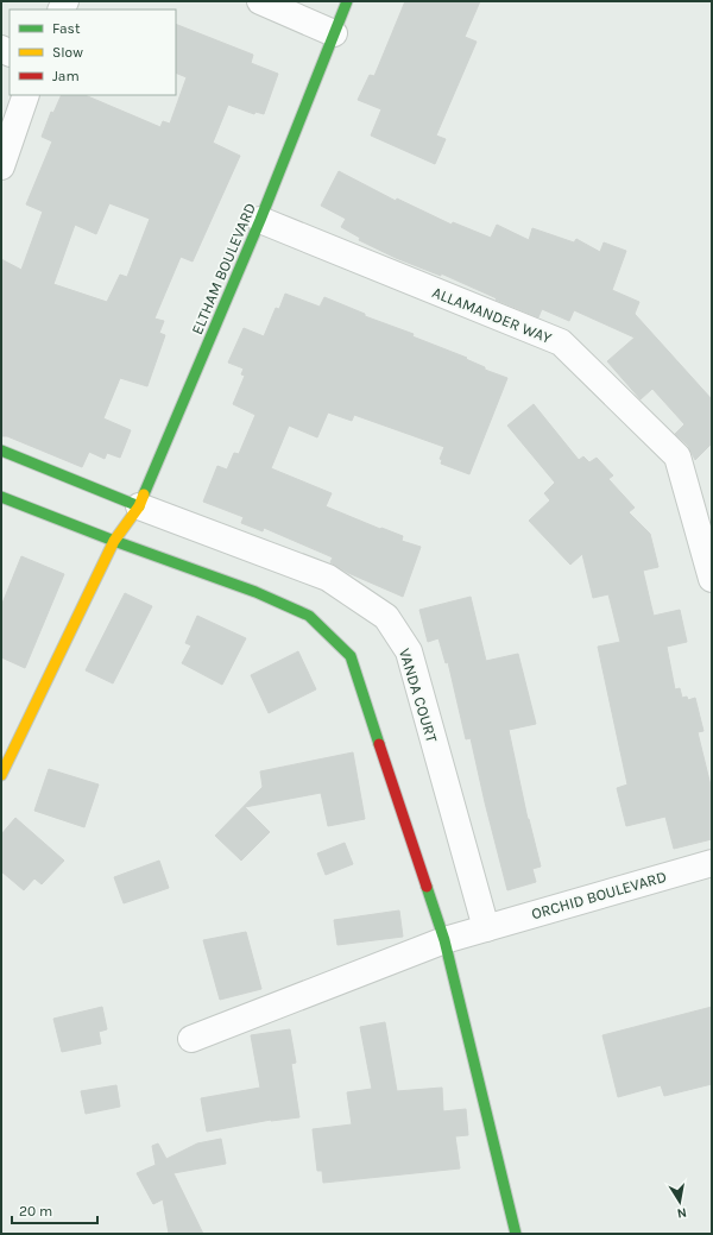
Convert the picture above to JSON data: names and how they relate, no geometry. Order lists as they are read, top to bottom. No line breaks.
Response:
{"streets":{"street":["ELTHAM BOULEVARD","ALLAMANDER WAY","VANDA COURT","ORCHID BOULEVARD"]},"crossings":[["ELTHAM BOULEVARD","ALLAMANDER WAY"],["ELTHAM BOULEVARD","VANDA COURT"],["VANDA COURT","ORCHID BOULEVARD"]],"legend":["Fast","Slow","Jam"],"scale_bar":"20 m","north":"bottom"}
